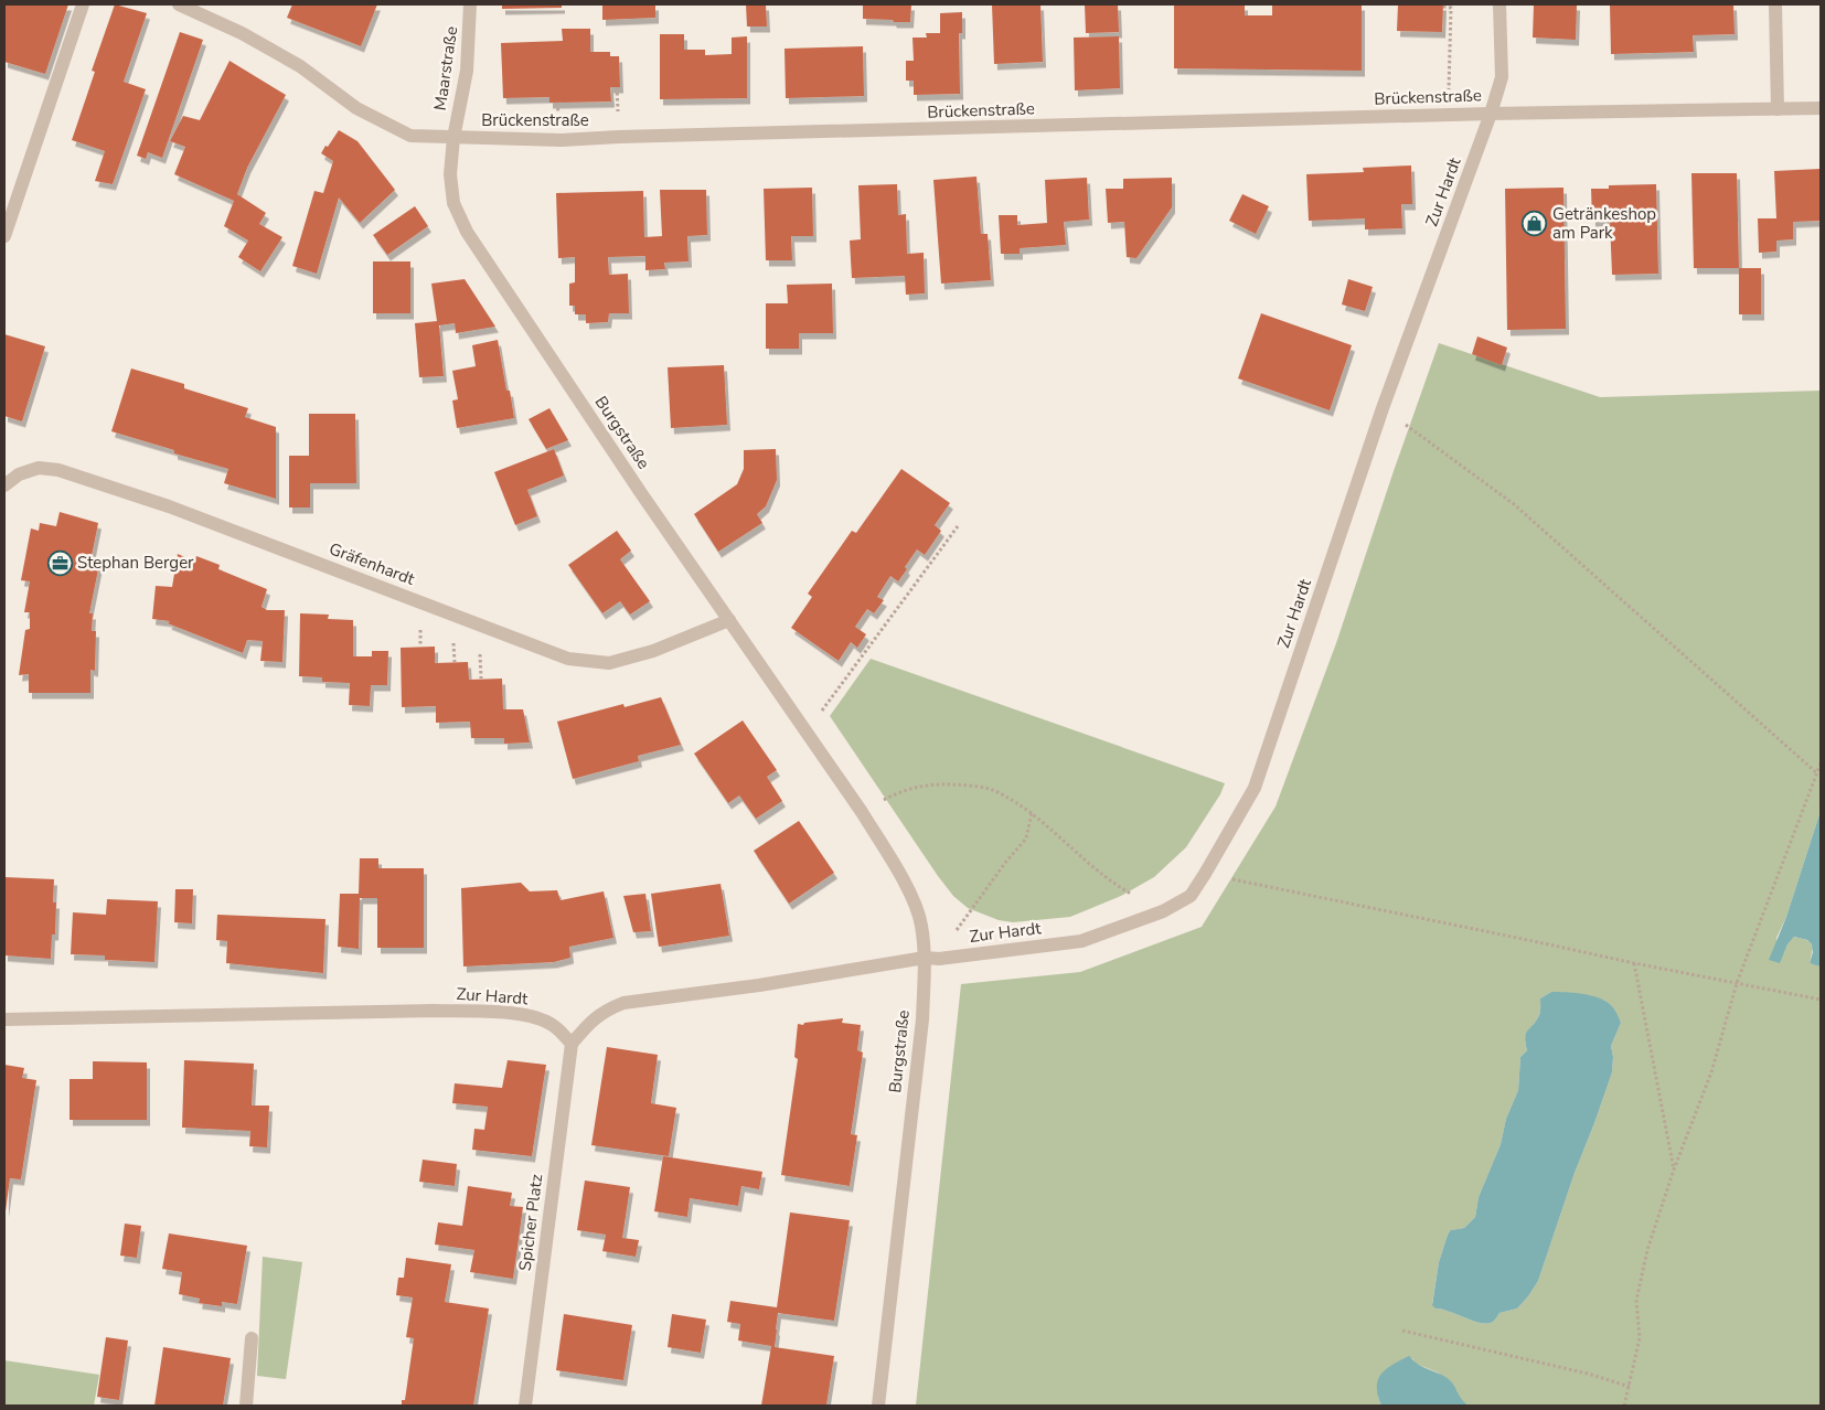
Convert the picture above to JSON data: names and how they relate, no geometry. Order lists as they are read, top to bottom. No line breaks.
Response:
{"streets":{"street":["Maarstraße","Brückenstraße","Zur Hardt","Burgstraße","Gräfenhardt","Spicher Platz"]},"crossings":[["Maarstraße","Brückenstraße"],["Maarstraße","Burgstraße"],["Brückenstraße","Zur Hardt"],["Brückenstraße","Burgstraße"],["Zur Hardt","Burgstraße"],["Zur Hardt","Spicher Platz"],["Burgstraße","Gräfenhardt"]],"places":{"shop":["Getränkeshop am Park"],"office":["Stephan Berger"]}}
